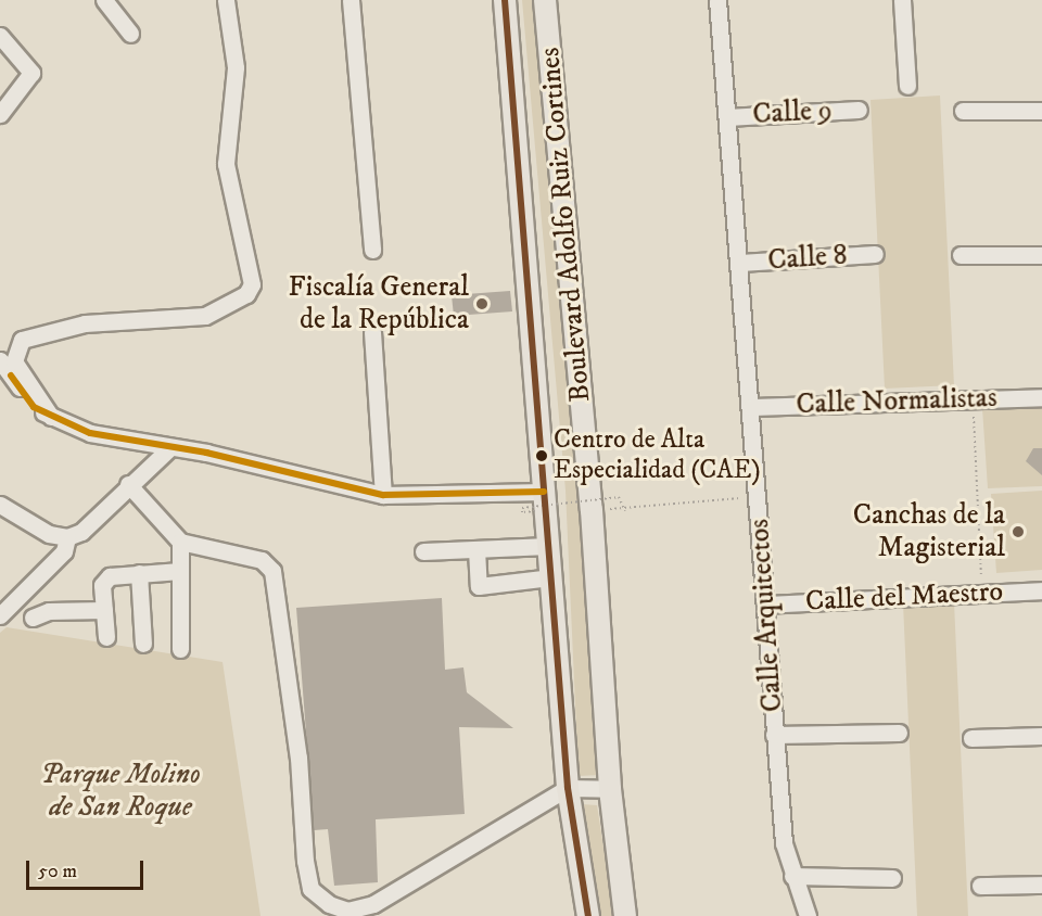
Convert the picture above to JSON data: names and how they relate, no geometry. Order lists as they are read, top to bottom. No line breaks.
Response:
{"streets":{"main road":["Boulevard Adolfo Ruiz Cortines"],"street":["Calle 9","Calle 8","Calle Normalistas","Calle del Maestro","Calle Arquitectos"]},"crossings":[["Calle 9","Calle Arquitectos"],["Calle 8","Calle Arquitectos"],["Calle Normalistas","Calle Arquitectos"],["Calle del Maestro","Calle Arquitectos"]],"parks":["Parque Molino de San Roque"],"places":["Fiscalía General de la República","Centro de Alta Especialidad (CAE)","Canchas de la Magisterial"],"scale_bar":"50 m"}
